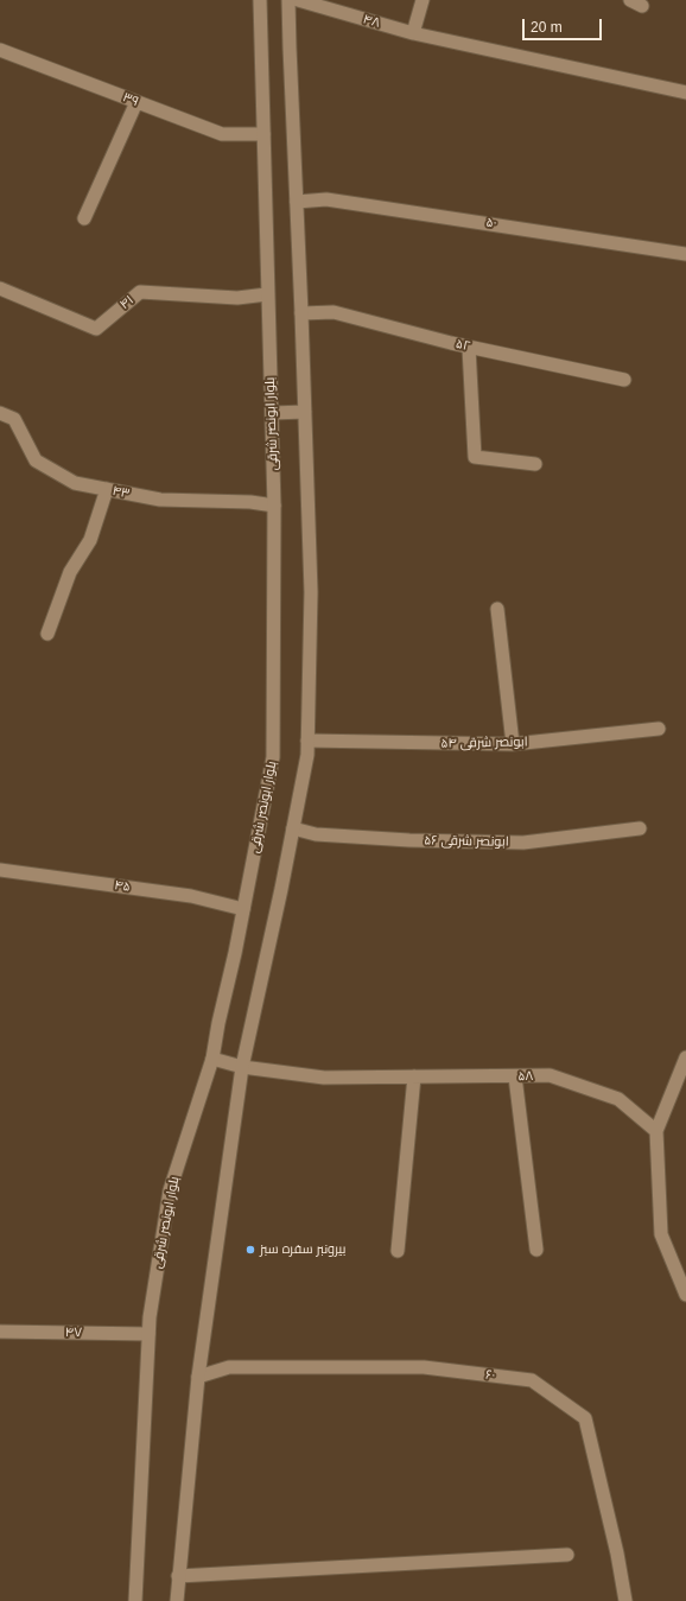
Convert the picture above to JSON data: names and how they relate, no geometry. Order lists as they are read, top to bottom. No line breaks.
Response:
{"streets":{"street":["۴۸","۳۹","۵۰","۴۱","۵۲","بلوار ابونصر شرقی","۴۳","ابونصر شرقی ۵۴","ابونصر شرقی ۵۶","۴۵","۵۸","۴۷","۶۰"]},"crossings":[["۳۹","بلوار ابونصر شرقی"],["۴۱","بلوار ابونصر شرقی"],["بلوار ابونصر شرقی","۴۳"],["بلوار ابونصر شرقی","۴۵"],["بلوار ابونصر شرقی","۵۸"],["بلوار ابونصر شرقی","۴۷"]],"places":["بیرونبر سفره سبز"],"scale_bar":"20 m"}
